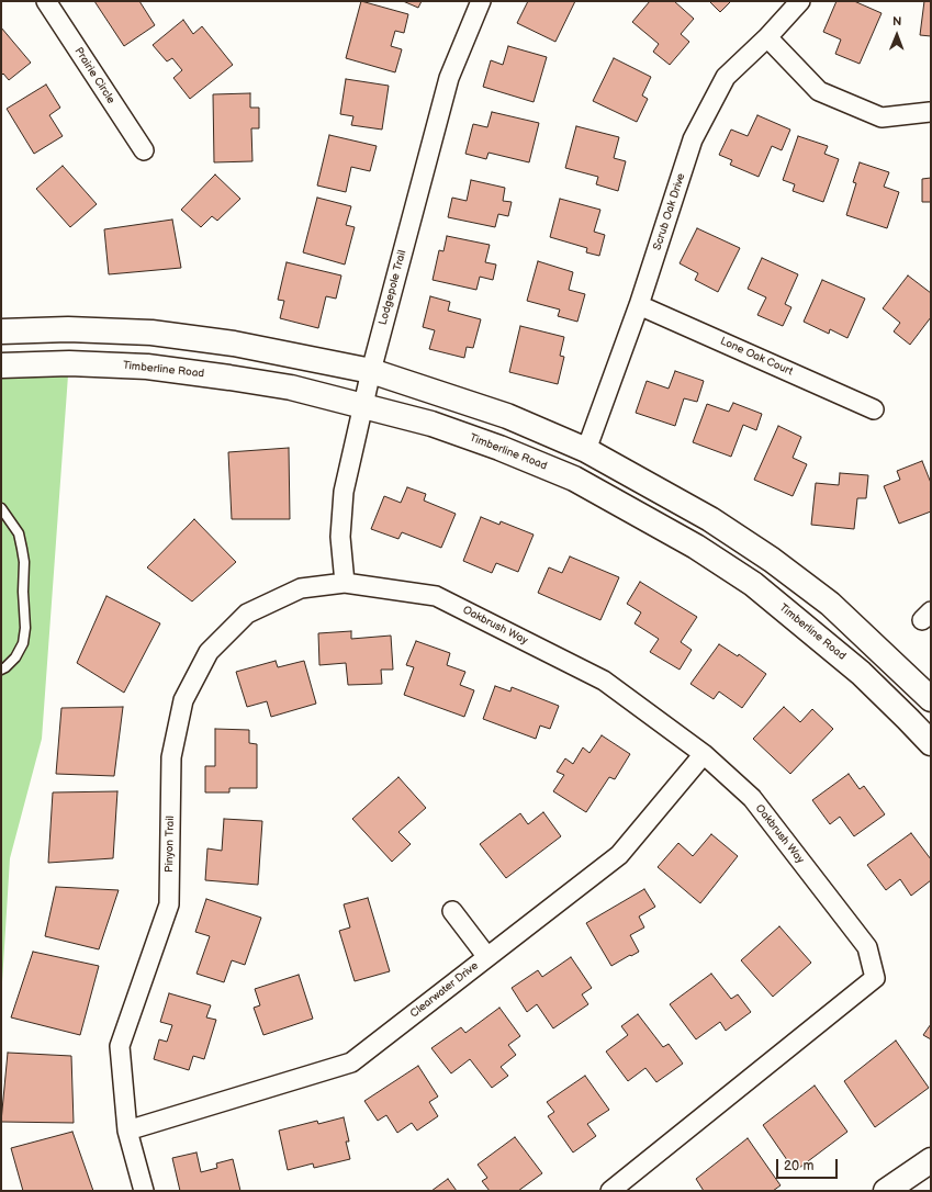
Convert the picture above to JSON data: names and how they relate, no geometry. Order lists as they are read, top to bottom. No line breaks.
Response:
{"streets":{"street":["Prairie Circle","Scrub Oak Drive","Lodgepole Trail","Lone Oak Court","Timberline Road","Oakbrush Way","Pinyon Trail","Clearwater Drive"]},"crossings":[["Scrub Oak Drive","Lone Oak Court"],["Lodgepole Trail","Timberline Road"],["Lodgepole Trail","Oakbrush Way"],["Lodgepole Trail","Pinyon Trail"],["Oakbrush Way","Pinyon Trail"],["Oakbrush Way","Clearwater Drive"],["Pinyon Trail","Clearwater Drive"]],"scale_bar":"20 m","north":"top"}
